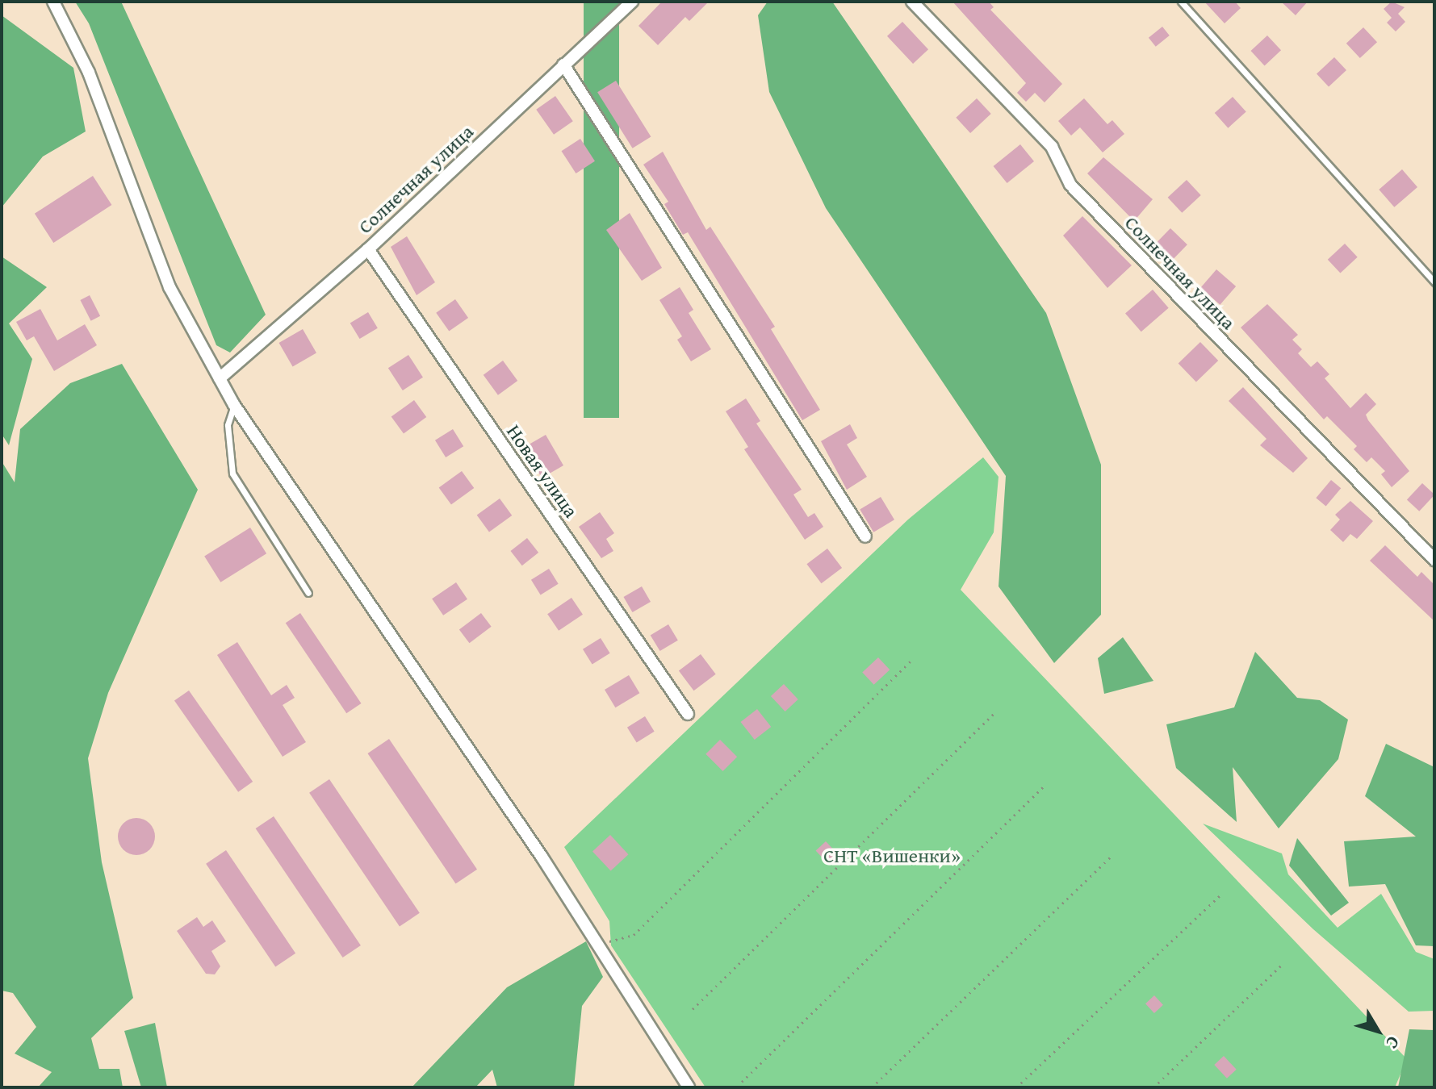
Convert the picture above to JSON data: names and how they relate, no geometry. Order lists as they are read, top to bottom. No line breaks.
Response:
{"streets":{"street":["Солнечная улица","Новая улица"]},"crossings":[["Солнечная улица","Новая улица"]],"parks":["СНТ «Вишенки»"],"north":"bottom right"}
